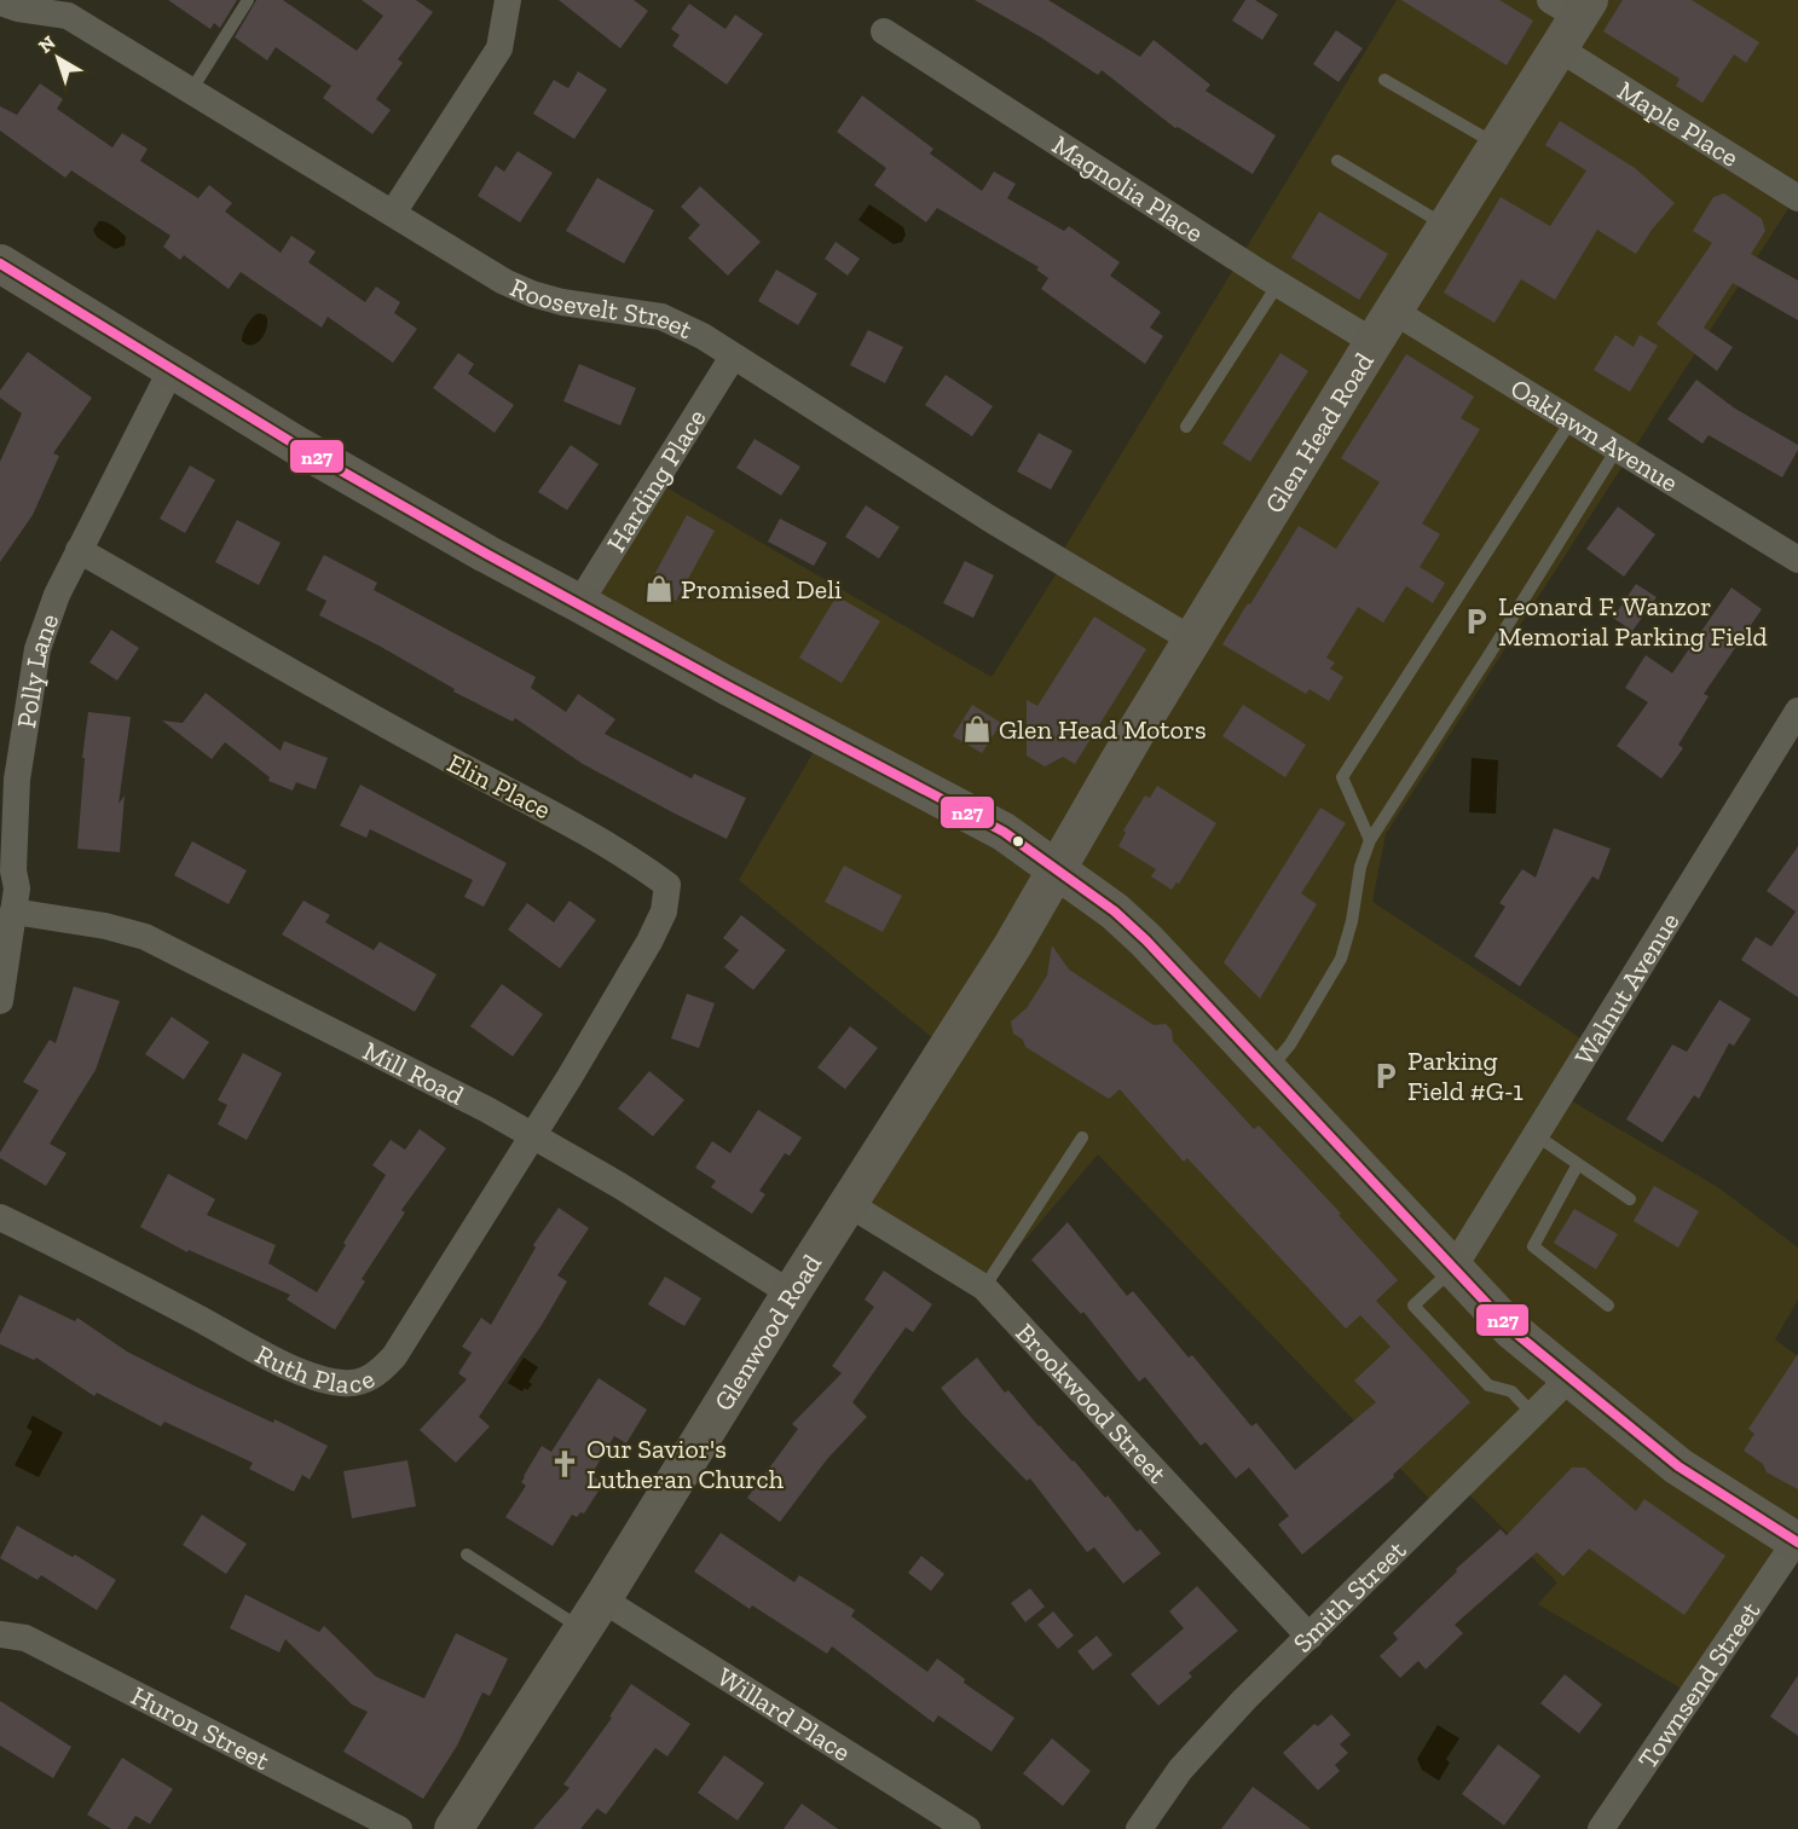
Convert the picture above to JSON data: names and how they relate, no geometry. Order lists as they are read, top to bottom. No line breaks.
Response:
{"streets":{"main road":["Glen Head Road","Glenwood Road"],"street":["Maple Place","Magnolia Place","Roosevelt Street","Oaklawn Avenue","Harding Place","Polly Lane","Elin Place","Walnut Avenue","Mill Road","Ruth Place","Brookwood Street","Smith Street","Townsend Street","Willard Place","Huron Street"]},"crossings":[["Maple Place","Glen Head Road"],["Magnolia Place","Glen Head Road"],["Magnolia Place","Oaklawn Avenue"],["Roosevelt Street","Glen Head Road"],["Roosevelt Street","Harding Place"],["Glen Head Road","Oaklawn Avenue"],["Glen Head Road","Glenwood Road"],["Polly Lane","Elin Place"],["Polly Lane","Mill Road"],["Elin Place","Mill Road"],["Elin Place","Ruth Place"],["Mill Road","Glenwood Road"],["Mill Road","Ruth Place"],["Glenwood Road","Brookwood Street"],["Glenwood Road","Willard Place"],["Brookwood Street","Smith Street"]],"places":{"shop":["Promised Deli","Glen Head Motors"],"parking":["Leonard F. Wanzor Memorial Parking Field","Parking Field #G-1"],"church":["Our Savior's Lutheran Church"]},"lines":["transit line n27"],"north":"top left"}
